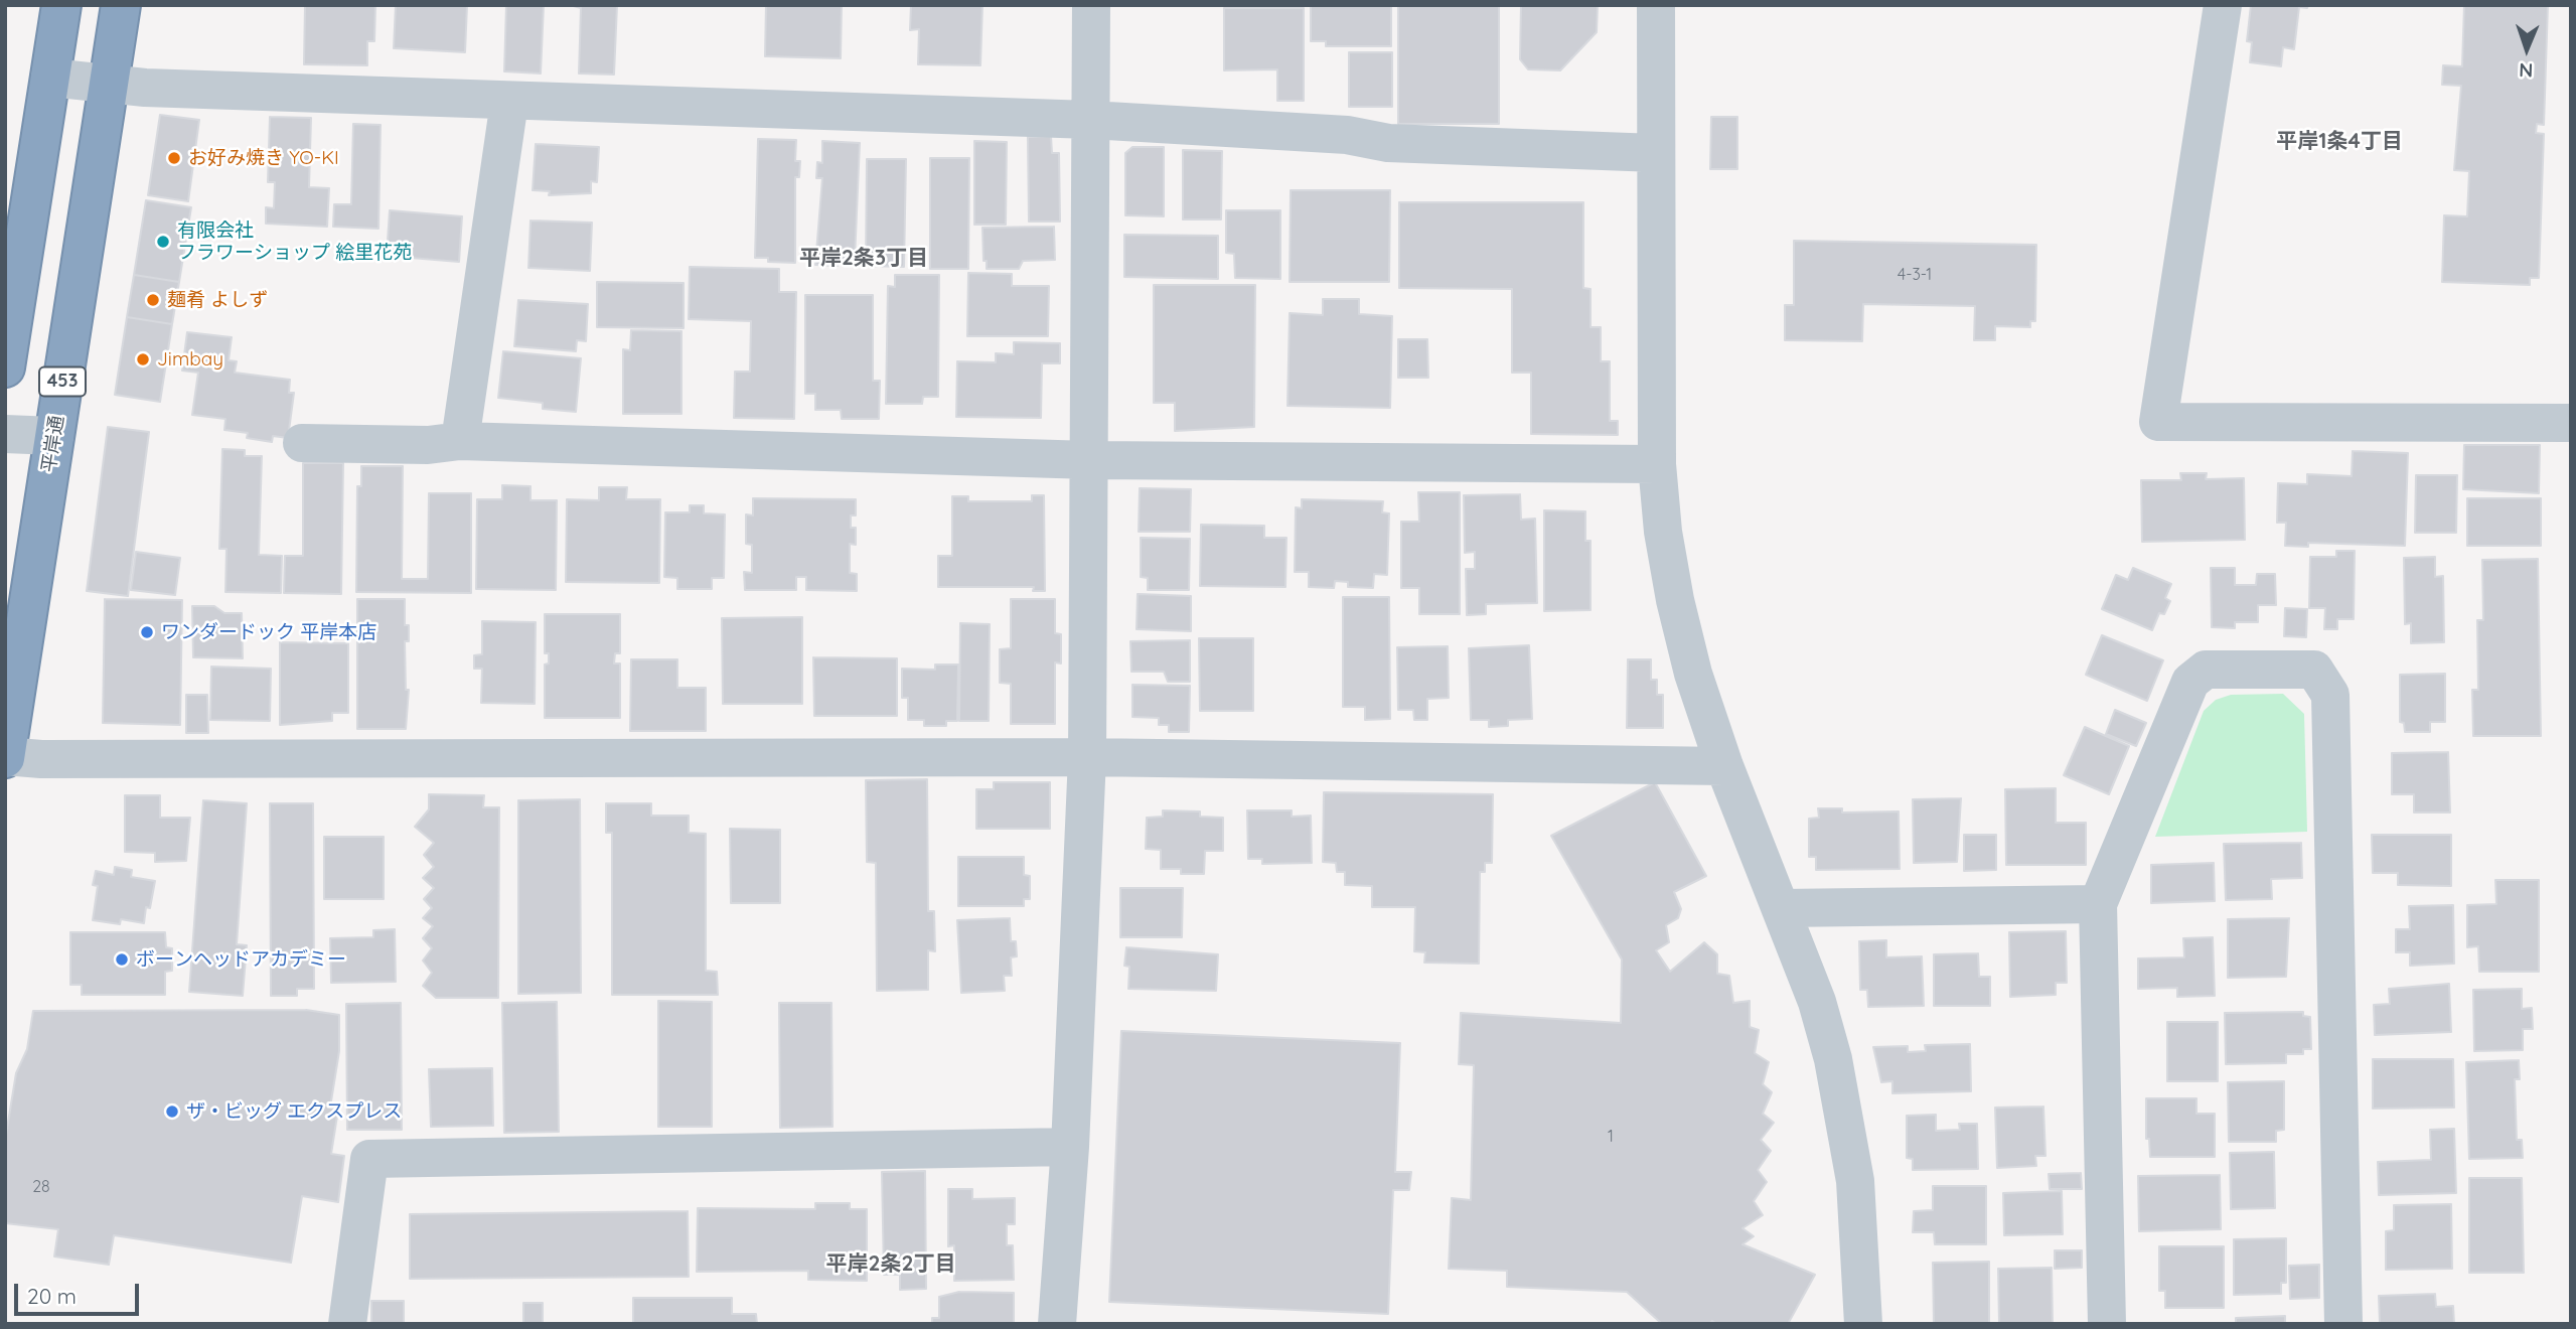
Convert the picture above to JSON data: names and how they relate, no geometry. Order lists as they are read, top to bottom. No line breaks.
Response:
{"streets":{"highway":["453","平岸通"]},"districts":["平岸1条4丁目","平岸2条3丁目","平岸2条2丁目"],"places":["お好み焼き YO-KI","有限会社 フラワーショップ 絵里花苑","麺肴 よしず","Jimbay","ワンダードック 平岸本店","ボーンヘッドアカデミー","ザ・ビッグ エクスプレス"],"house_numbers":["4-3-1","1","28"],"scale_bar":"20 m","north":"bottom"}
